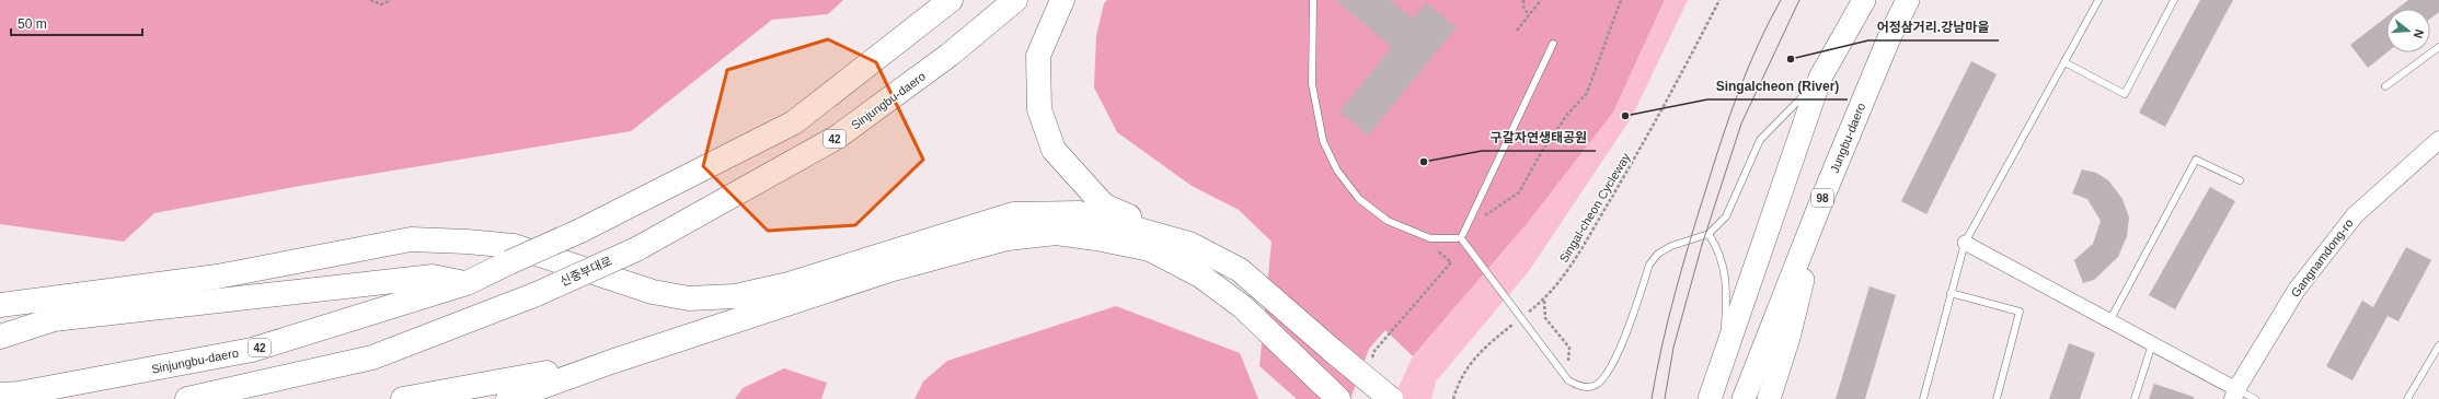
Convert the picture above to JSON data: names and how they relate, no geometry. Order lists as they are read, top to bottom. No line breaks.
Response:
{"streets":{"highway":["Sinjungbu-daero","42","신중부대로"],"main road":["Jungbu-daero","98"],"street":["Gangnamdong-ro"],"path":["Singal-cheon Cycleway"]},"crossings":[["Sinjungbu-daero","신중부대로"]],"places":["어정삼거리.강남마을","Singalcheon (River)","구갈자연생태공원"],"scale_bar":"50 m","north":"right"}
